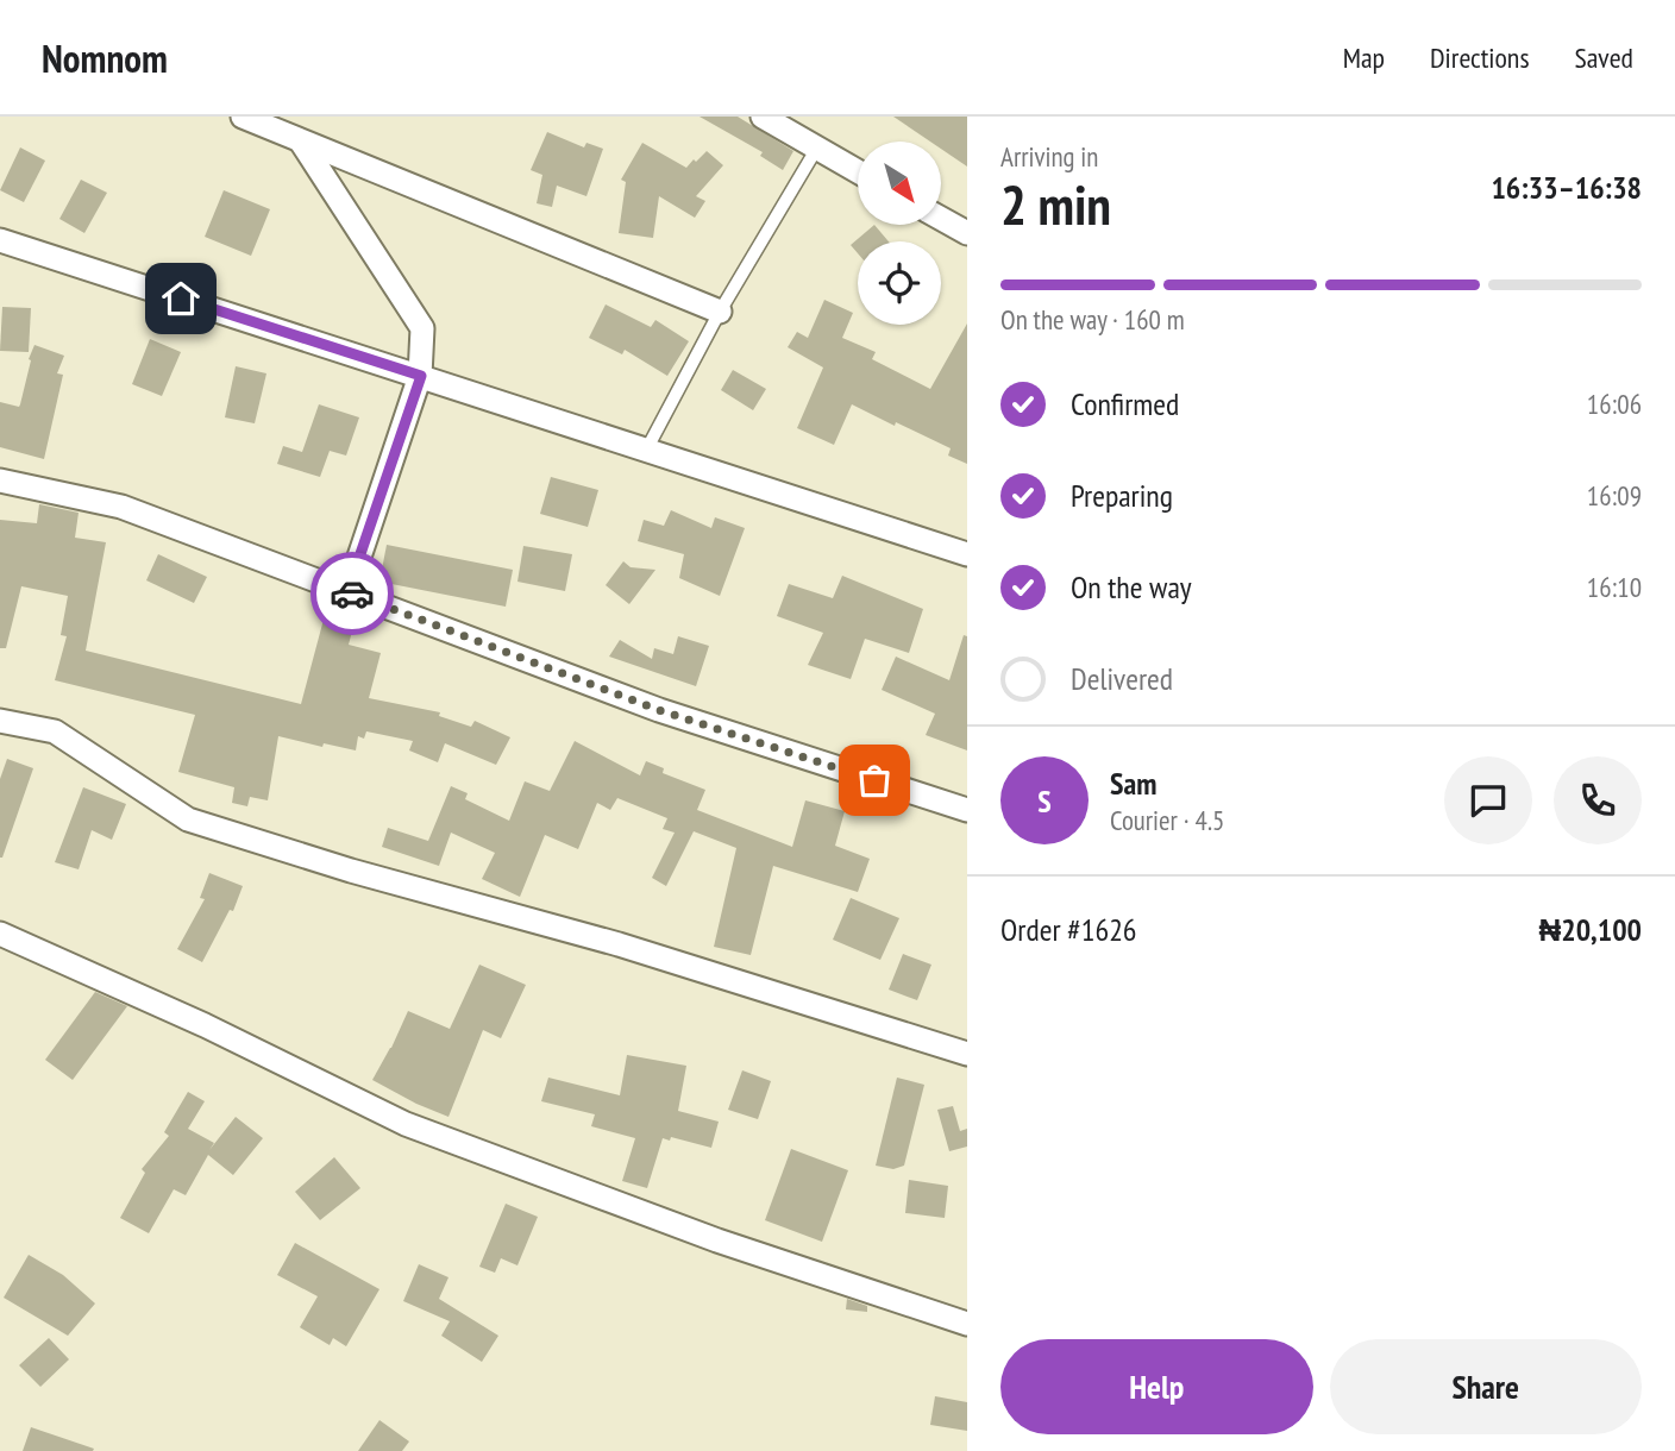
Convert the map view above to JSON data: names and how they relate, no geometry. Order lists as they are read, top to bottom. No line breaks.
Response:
{"north":"bottom right","page":{"header":"Nomnom","nav":["Map","Directions","Saved"],"heading":["2 min","Arriving in","16:33–16:38"],"panel":["Sam","Courier · 4.5","Order #1626","₦20,100"],"bar":"On the way · 160 m","list":[["Confirmed","16:06"],["Preparing","16:09"],["On the way","16:10"],"Delivered"],"round":"S","buttons":["Help","Share"]}}
